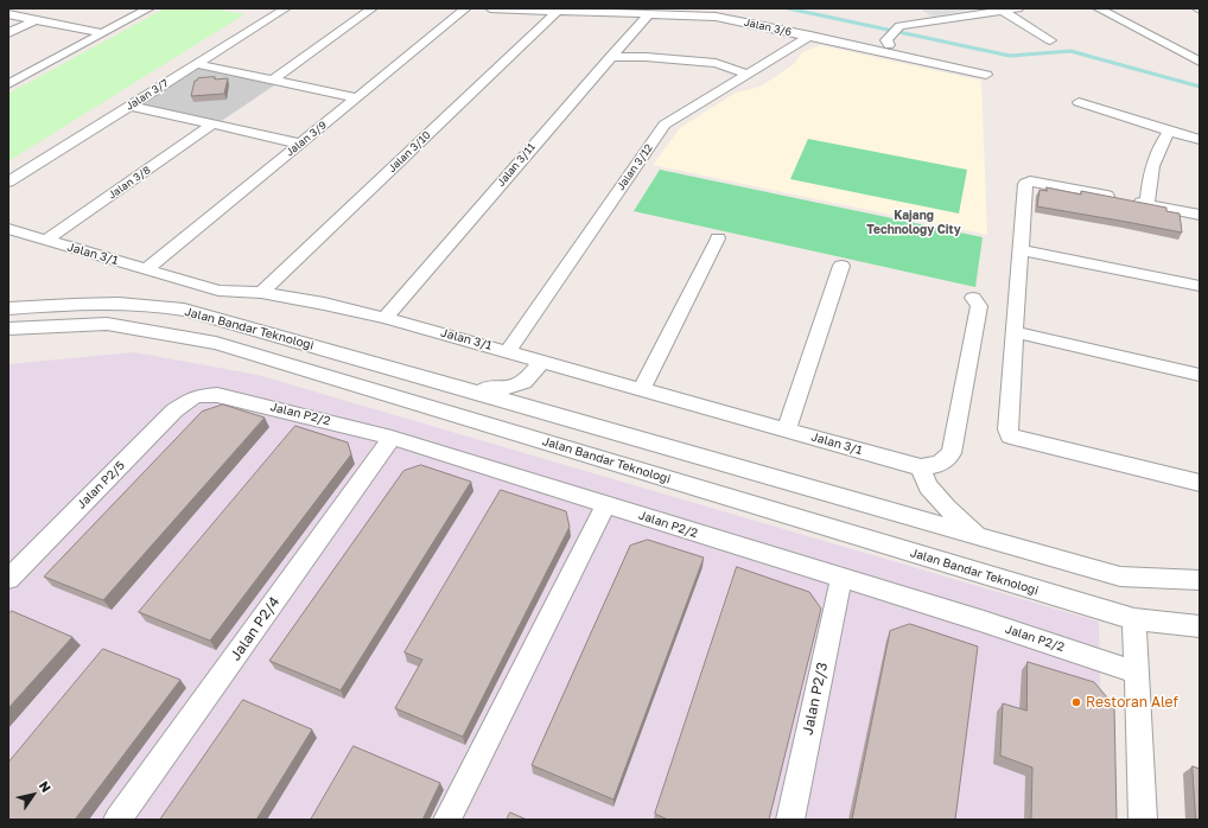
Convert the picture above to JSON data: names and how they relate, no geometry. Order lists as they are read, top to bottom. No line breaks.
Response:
{"streets":{"street":["Jalan 3/6","Jalan 3/7","Jalan 3/9","Jalan 3/10","Jalan 3/11","Jalan 3/12","Jalan 3/8","Jalan 3/1","Jalan Bandar Teknologi","Jalan P2/2","Jalan P2/5","Jalan P2/4","Jalan P2/3"]},"crossings":[["Jalan 3/6","Jalan 3/10"],["Jalan 3/6","Jalan 3/11"],["Jalan 3/6","Jalan 3/12"],["Jalan 3/9","Jalan 3/1"],["Jalan 3/10","Jalan 3/1"],["Jalan 3/11","Jalan 3/1"],["Jalan 3/12","Jalan 3/1"],["Jalan 3/8","Jalan 3/1"],["Jalan P2/2","Jalan P2/5"],["Jalan P2/2","Jalan P2/4"],["Jalan P2/2","Jalan P2/3"]],"districts":["Kajang Technology City"],"places":["Restoran Alef"],"north":"top right"}
